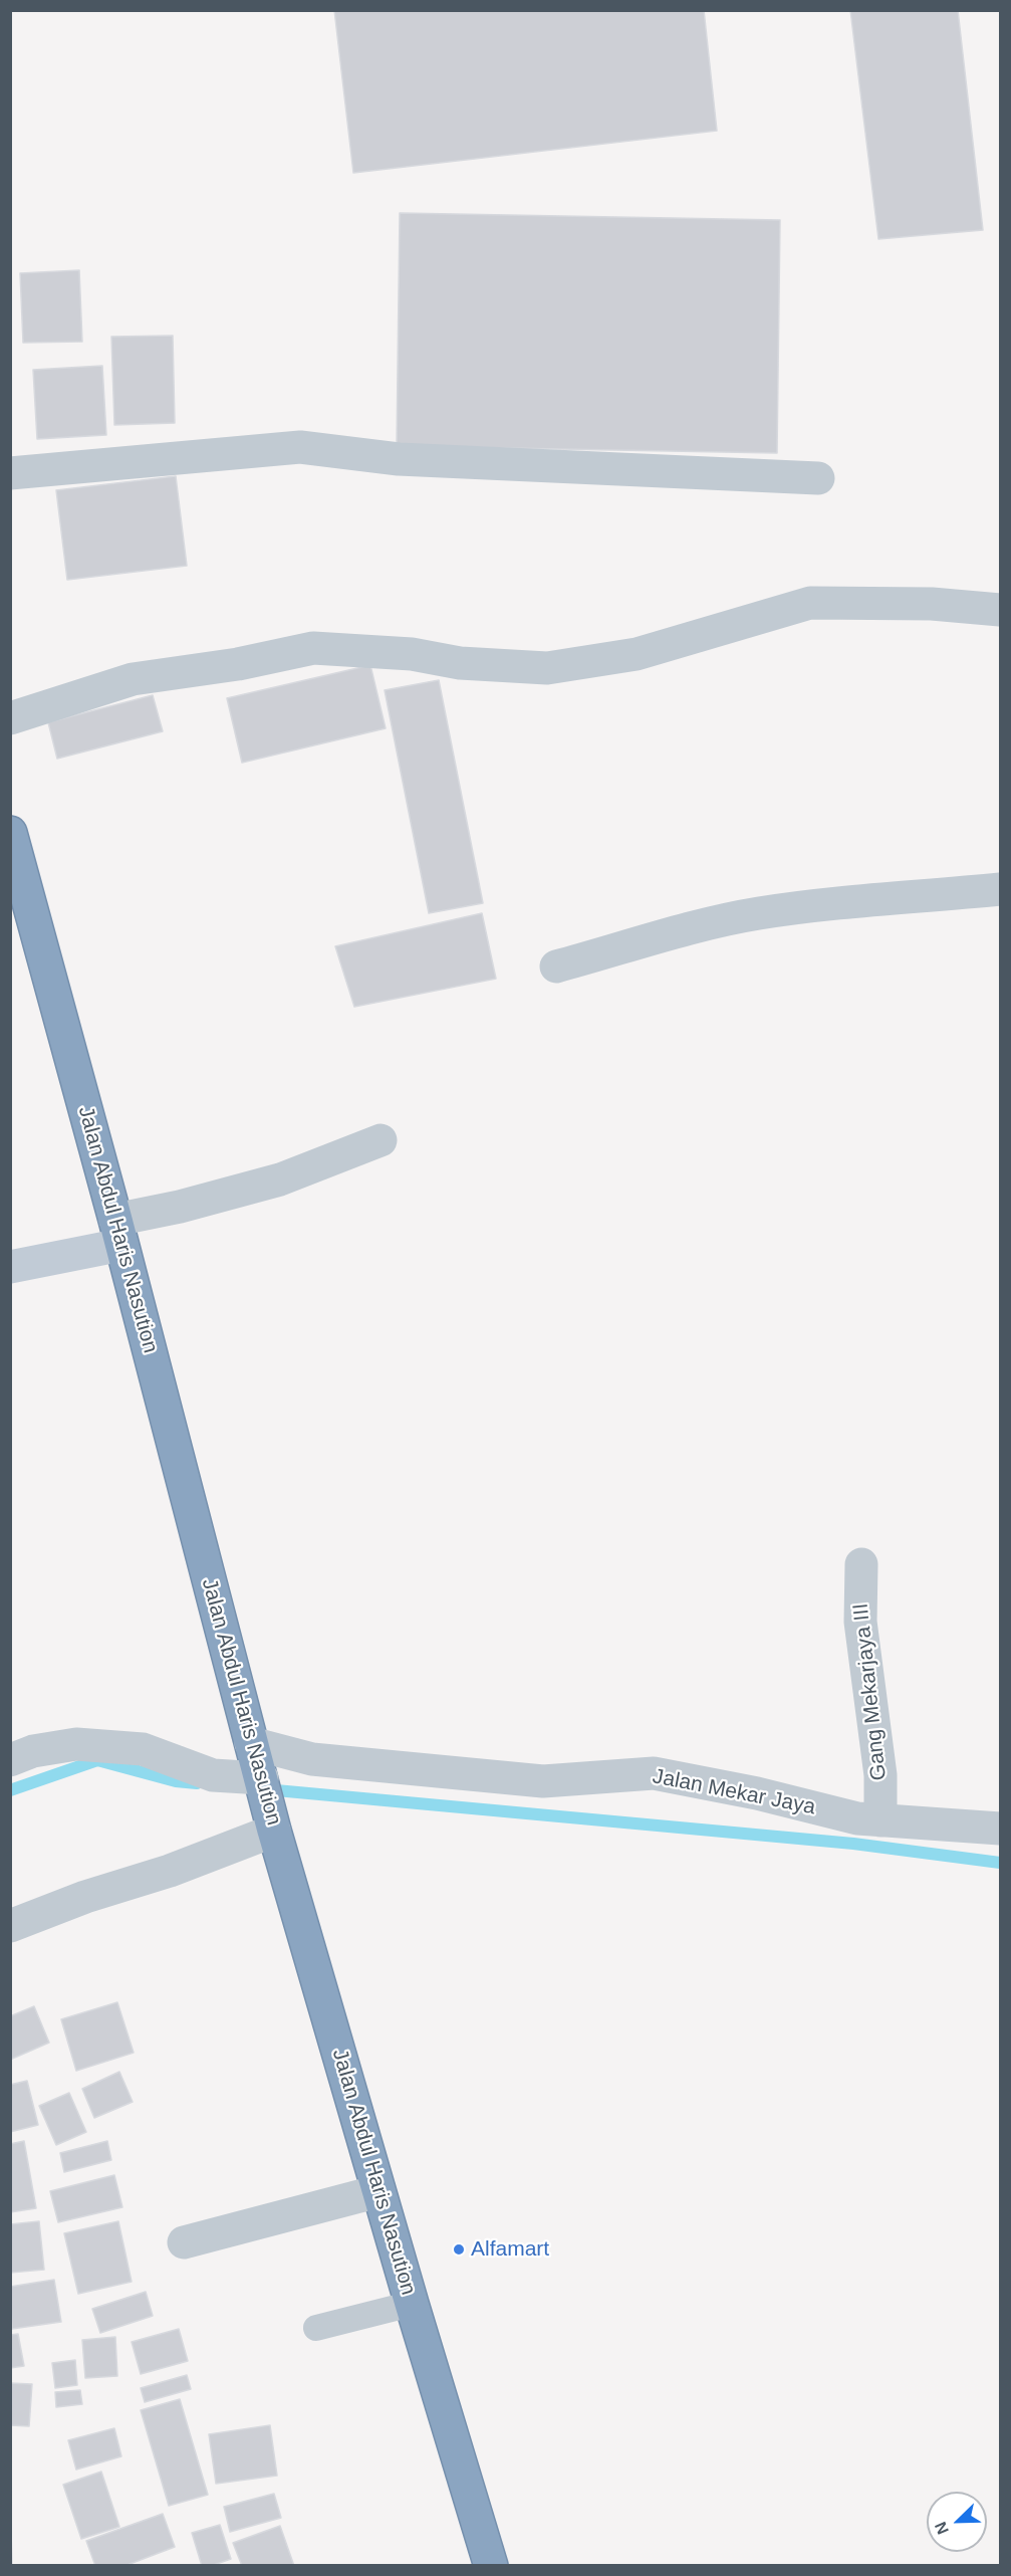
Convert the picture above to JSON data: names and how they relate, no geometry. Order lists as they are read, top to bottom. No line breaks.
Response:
{"streets":{"highway":["Jalan Abdul Haris Nasution"],"street":["Gang Mekarjaya III","Jalan Mekar Jaya"]},"crossings":[["Jalan Abdul Haris Nasution","Jalan Mekar Jaya"],["Gang Mekarjaya III","Jalan Mekar Jaya"]],"places":["Alfamart"],"north":"bottom left"}
